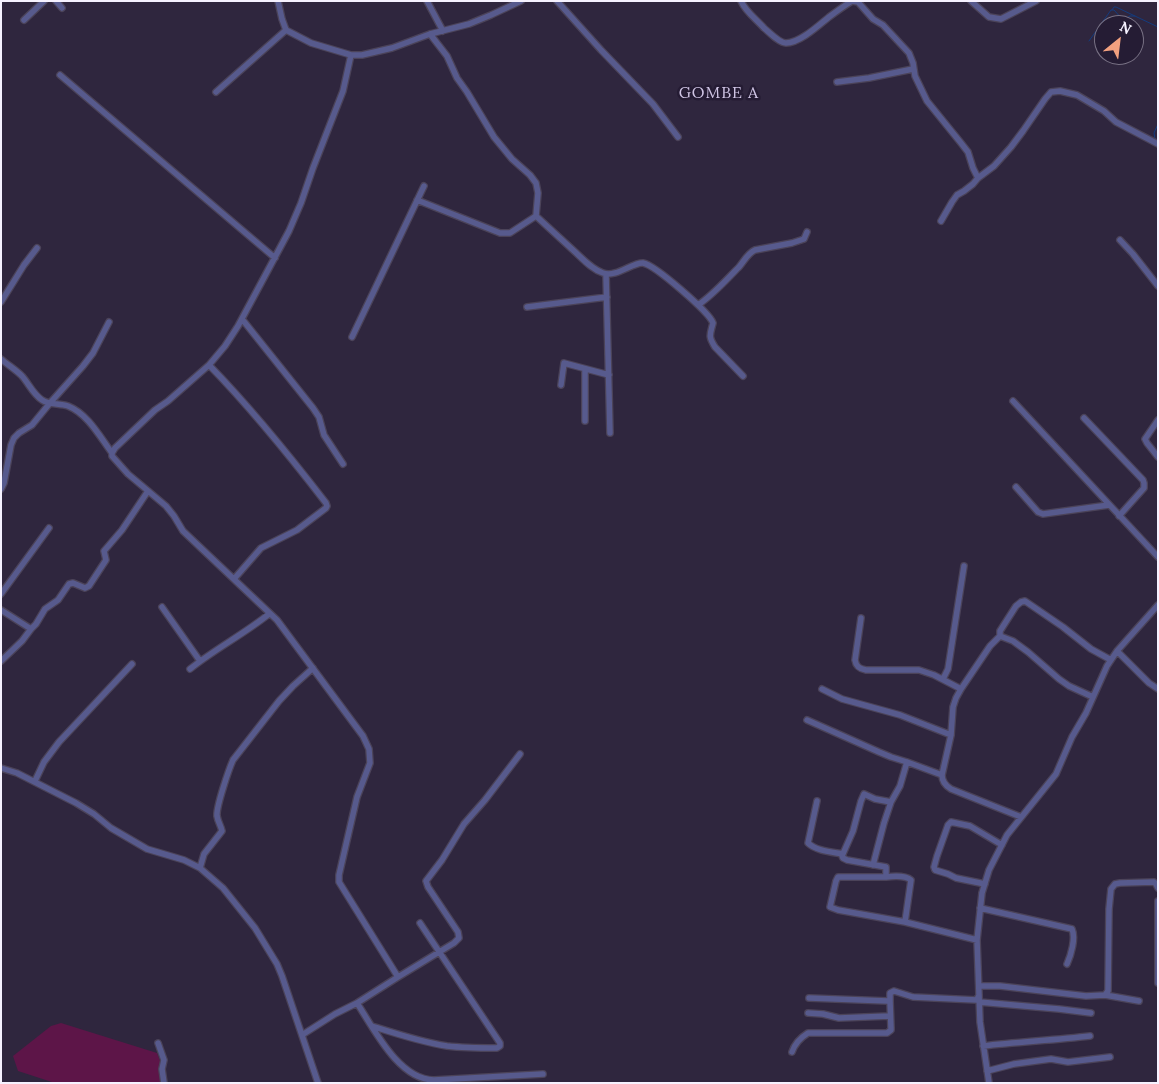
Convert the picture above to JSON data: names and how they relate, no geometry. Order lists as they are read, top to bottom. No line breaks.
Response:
{"districts":["GOMBE A"],"north":"top right"}
